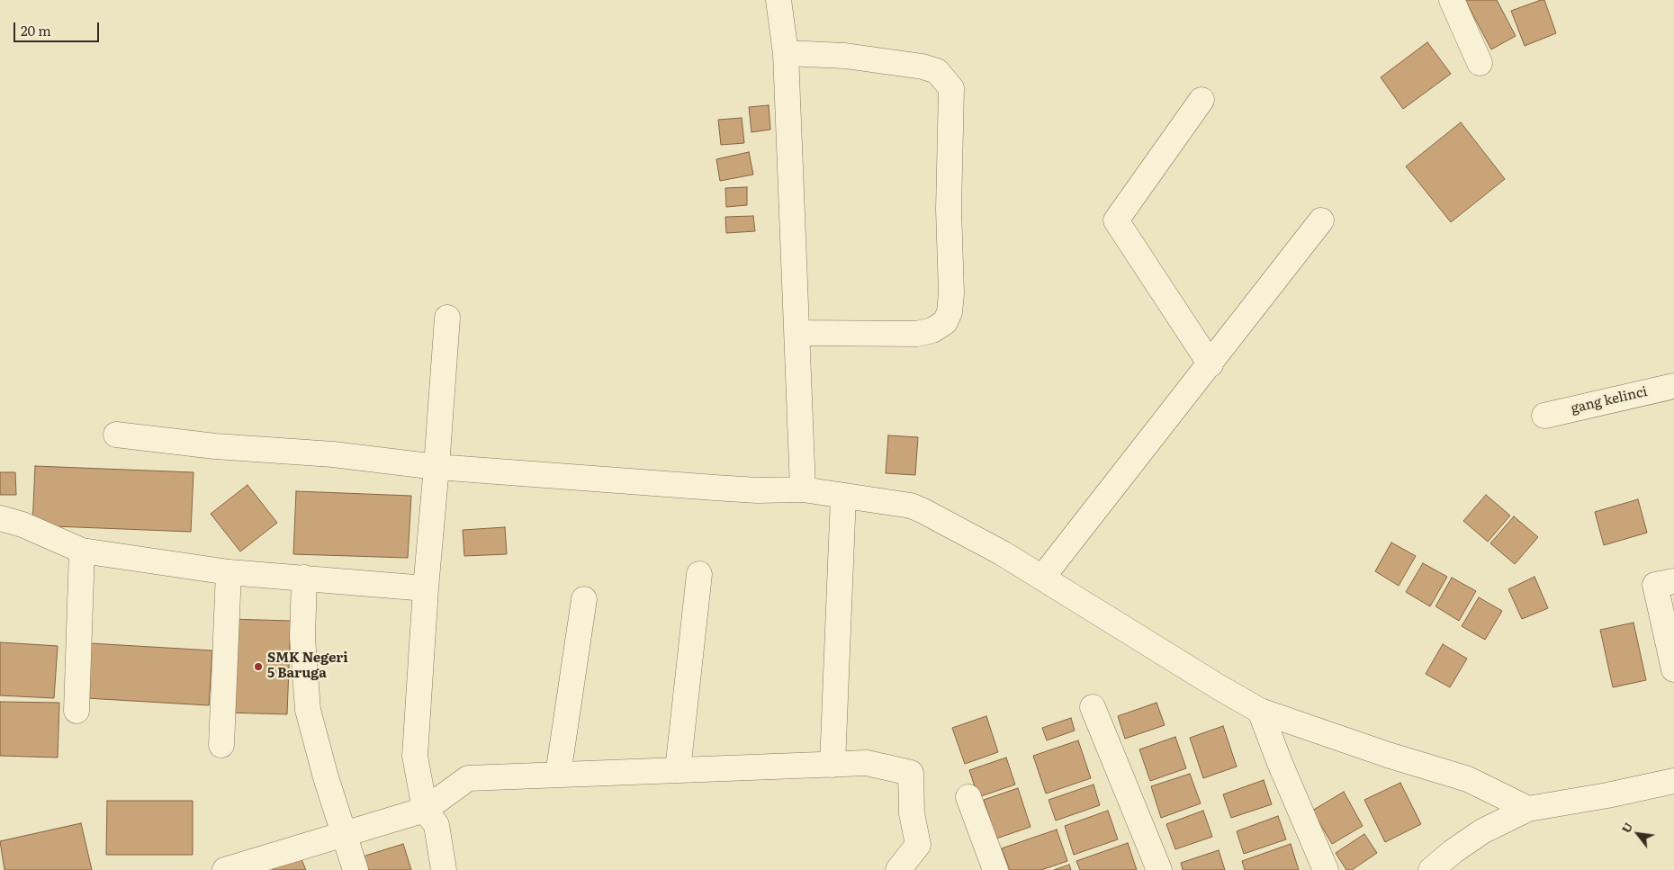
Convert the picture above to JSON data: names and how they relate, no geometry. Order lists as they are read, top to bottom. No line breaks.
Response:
{"streets":{"street":["gang kelinci"]},"places":["SMK Negeri 5 Baruga"],"scale_bar":"20 m","north":"top left"}
